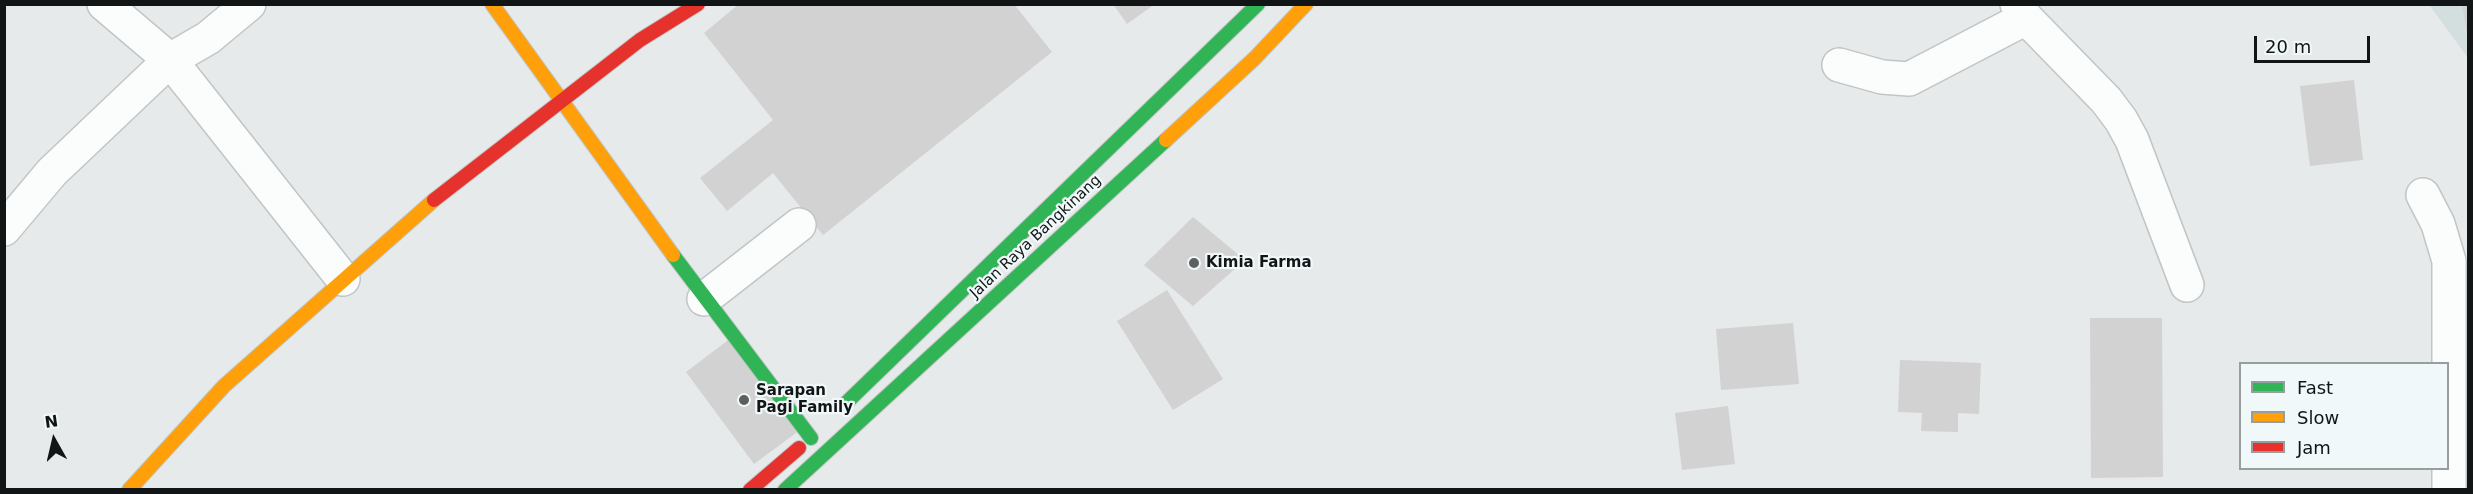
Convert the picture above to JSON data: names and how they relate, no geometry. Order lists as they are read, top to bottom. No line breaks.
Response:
{"streets":{"main road":["Jalan Raya Bangkinang"]},"places":["Kimia Farma","Sarapan Pagi Family"],"legend":["Fast","Slow","Jam"],"scale_bar":"20 m","north":"top"}
